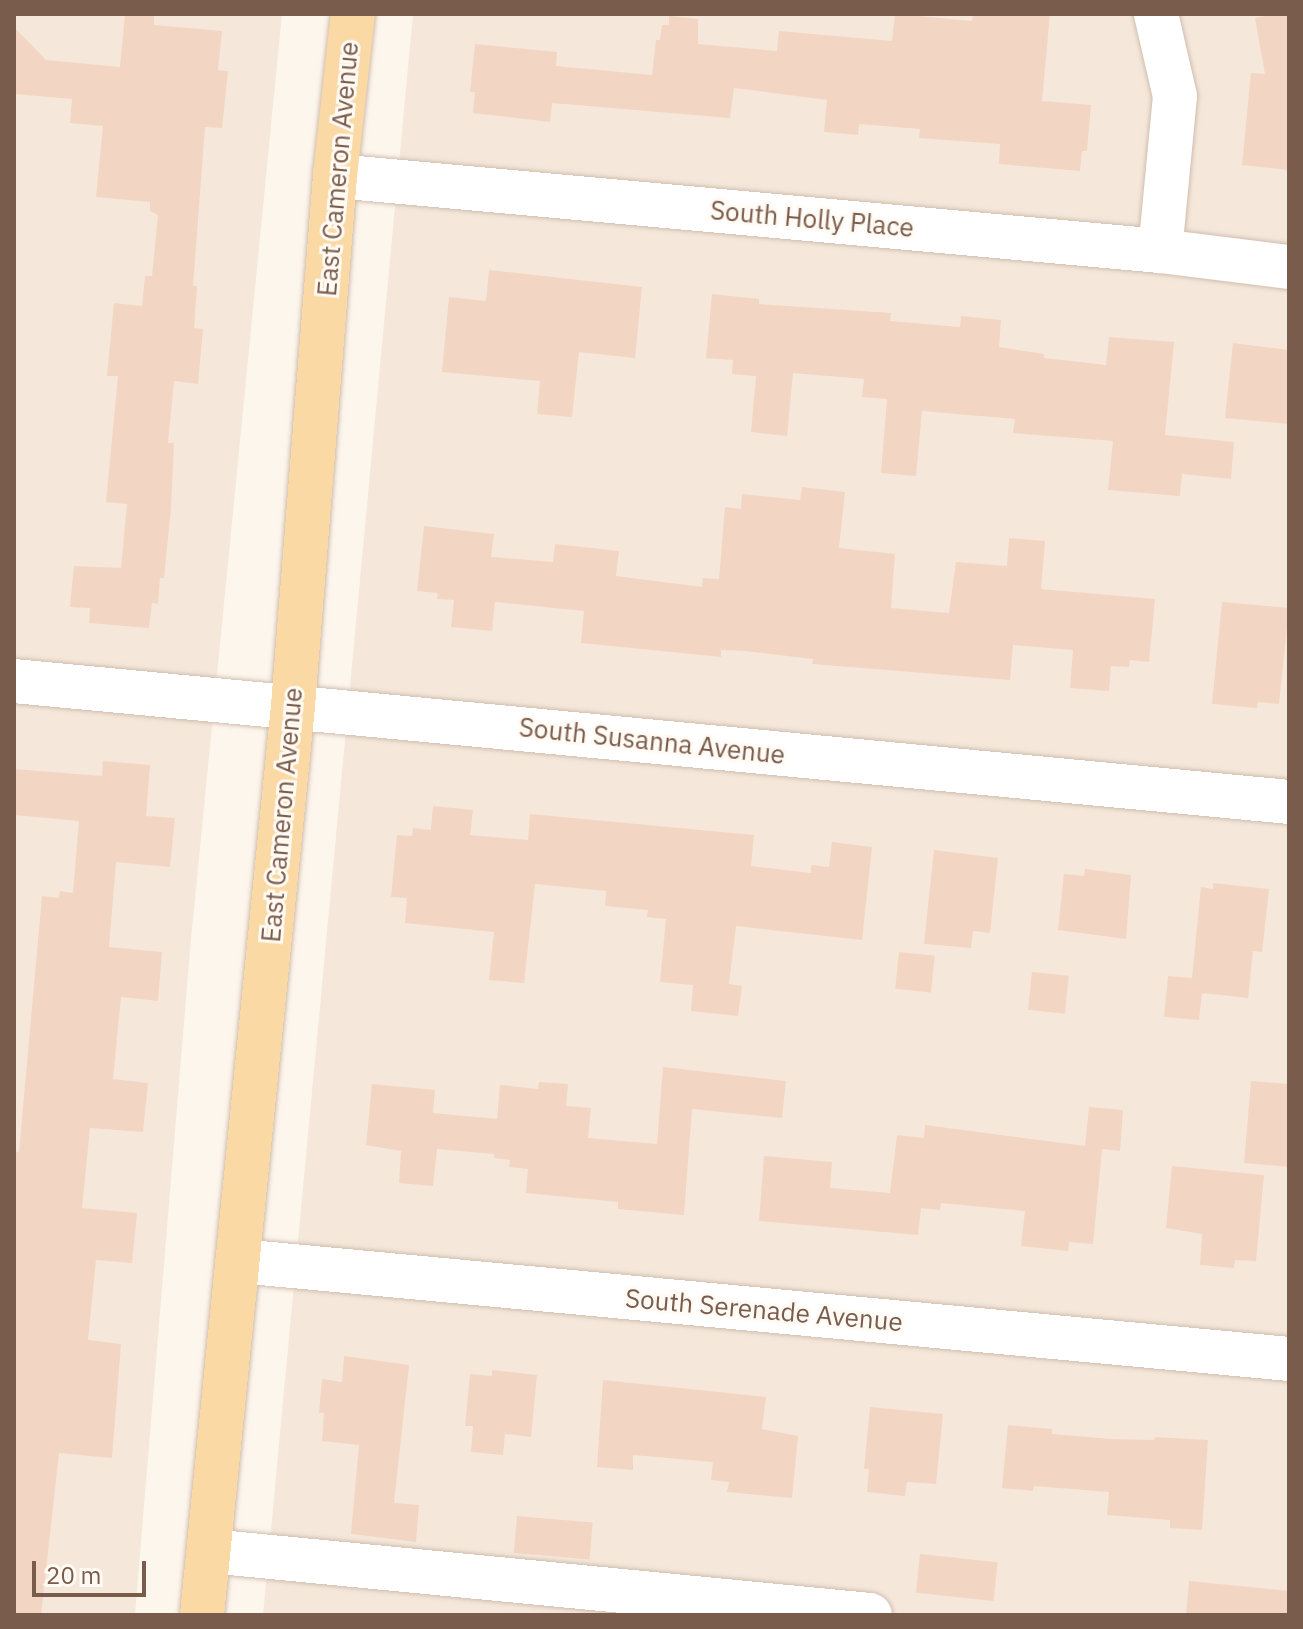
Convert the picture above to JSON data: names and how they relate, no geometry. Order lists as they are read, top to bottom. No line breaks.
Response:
{"streets":{"main road":["East Cameron Avenue"],"street":["South Holly Place","South Susanna Avenue","South Serenade Avenue"]},"crossings":[["East Cameron Avenue","South Holly Place"],["East Cameron Avenue","South Susanna Avenue"],["East Cameron Avenue","South Serenade Avenue"]],"scale_bar":"20 m"}
